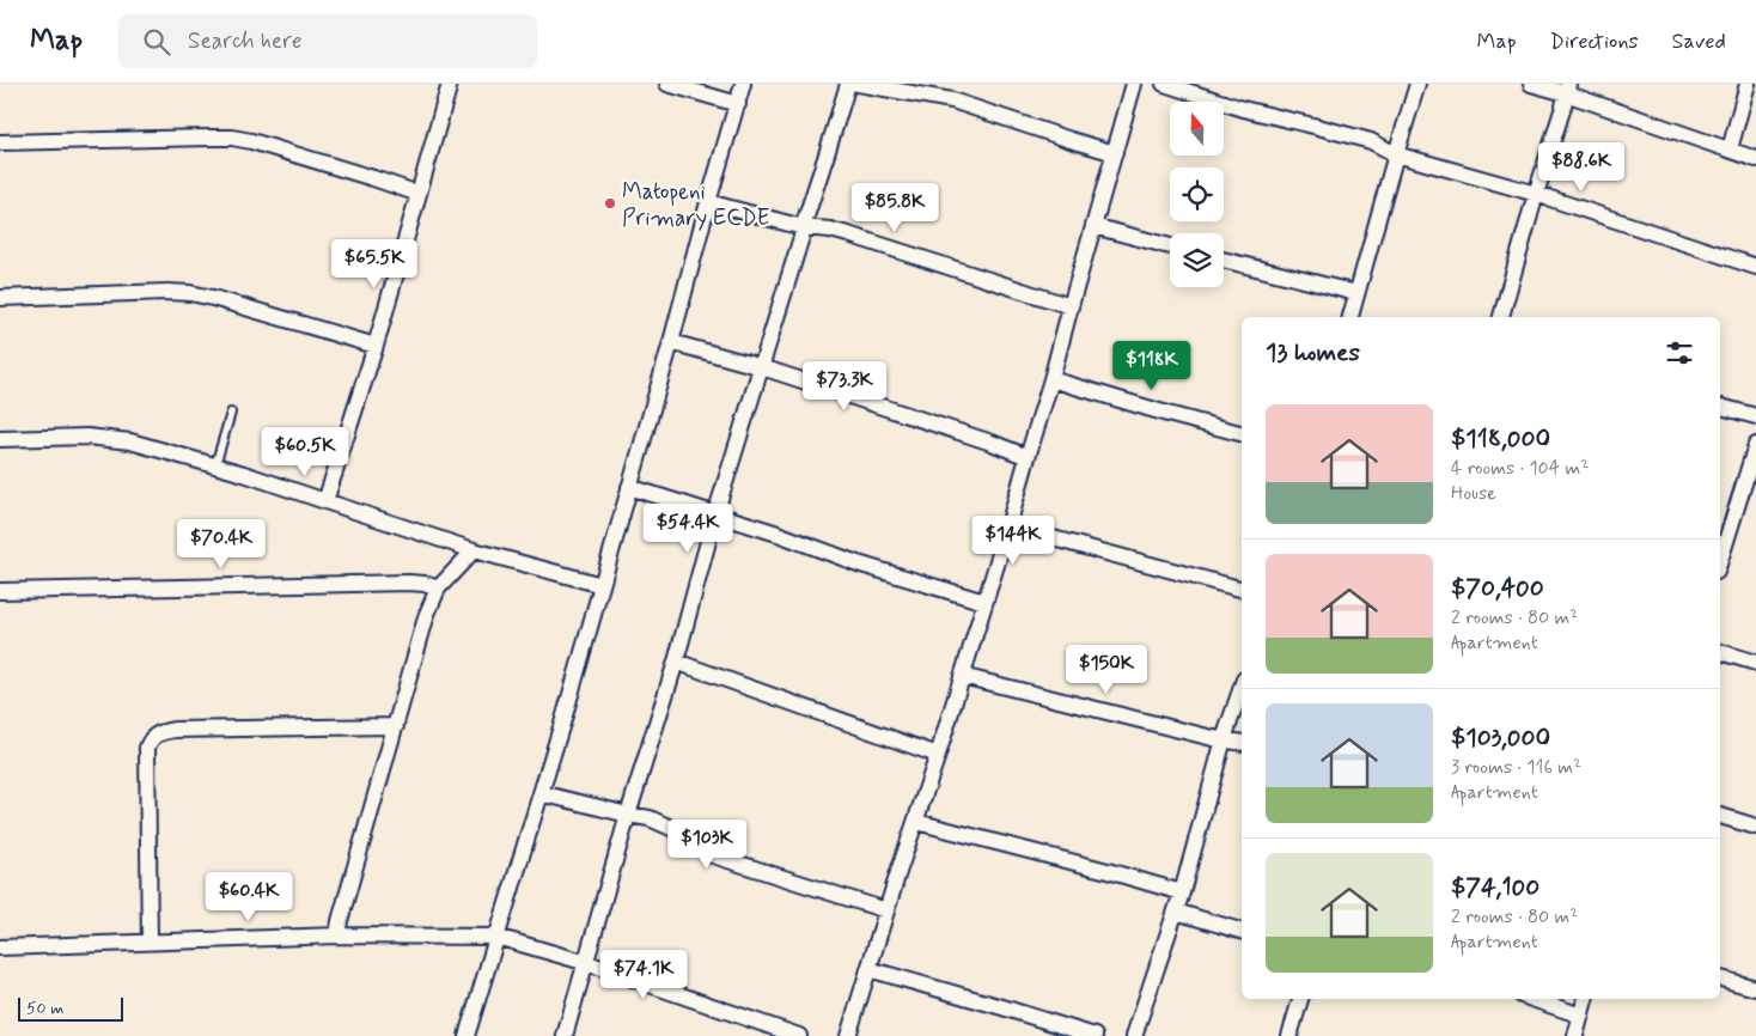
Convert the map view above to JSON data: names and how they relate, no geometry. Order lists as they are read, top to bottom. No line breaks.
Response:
{"places":["Matopeni Primary ECDE"],"scale_bar":"50 m","north":"top","page":{"header":"Map","search":"Search here","nav":["Map","Directions","Saved"],"price":["$88.6K","$85.8K","$65.5K","$118K","$73.3K","$60.5K","$54.4K","$144K","$70.4K","$150K","$103K","$60.4K","$74.1K"],"heading":"13 homes","list":[{"name":"$118,000","note":"4 rooms · 104 m² · House"},{"name":"$70,400","note":"2 rooms · 80 m² · Apartment"},{"name":"$103,000","note":"3 rooms · 116 m² · Apartment"},{"name":"$74,100","note":"2 rooms · 80 m² · Apartment"}],"scale":"50 m"}}
